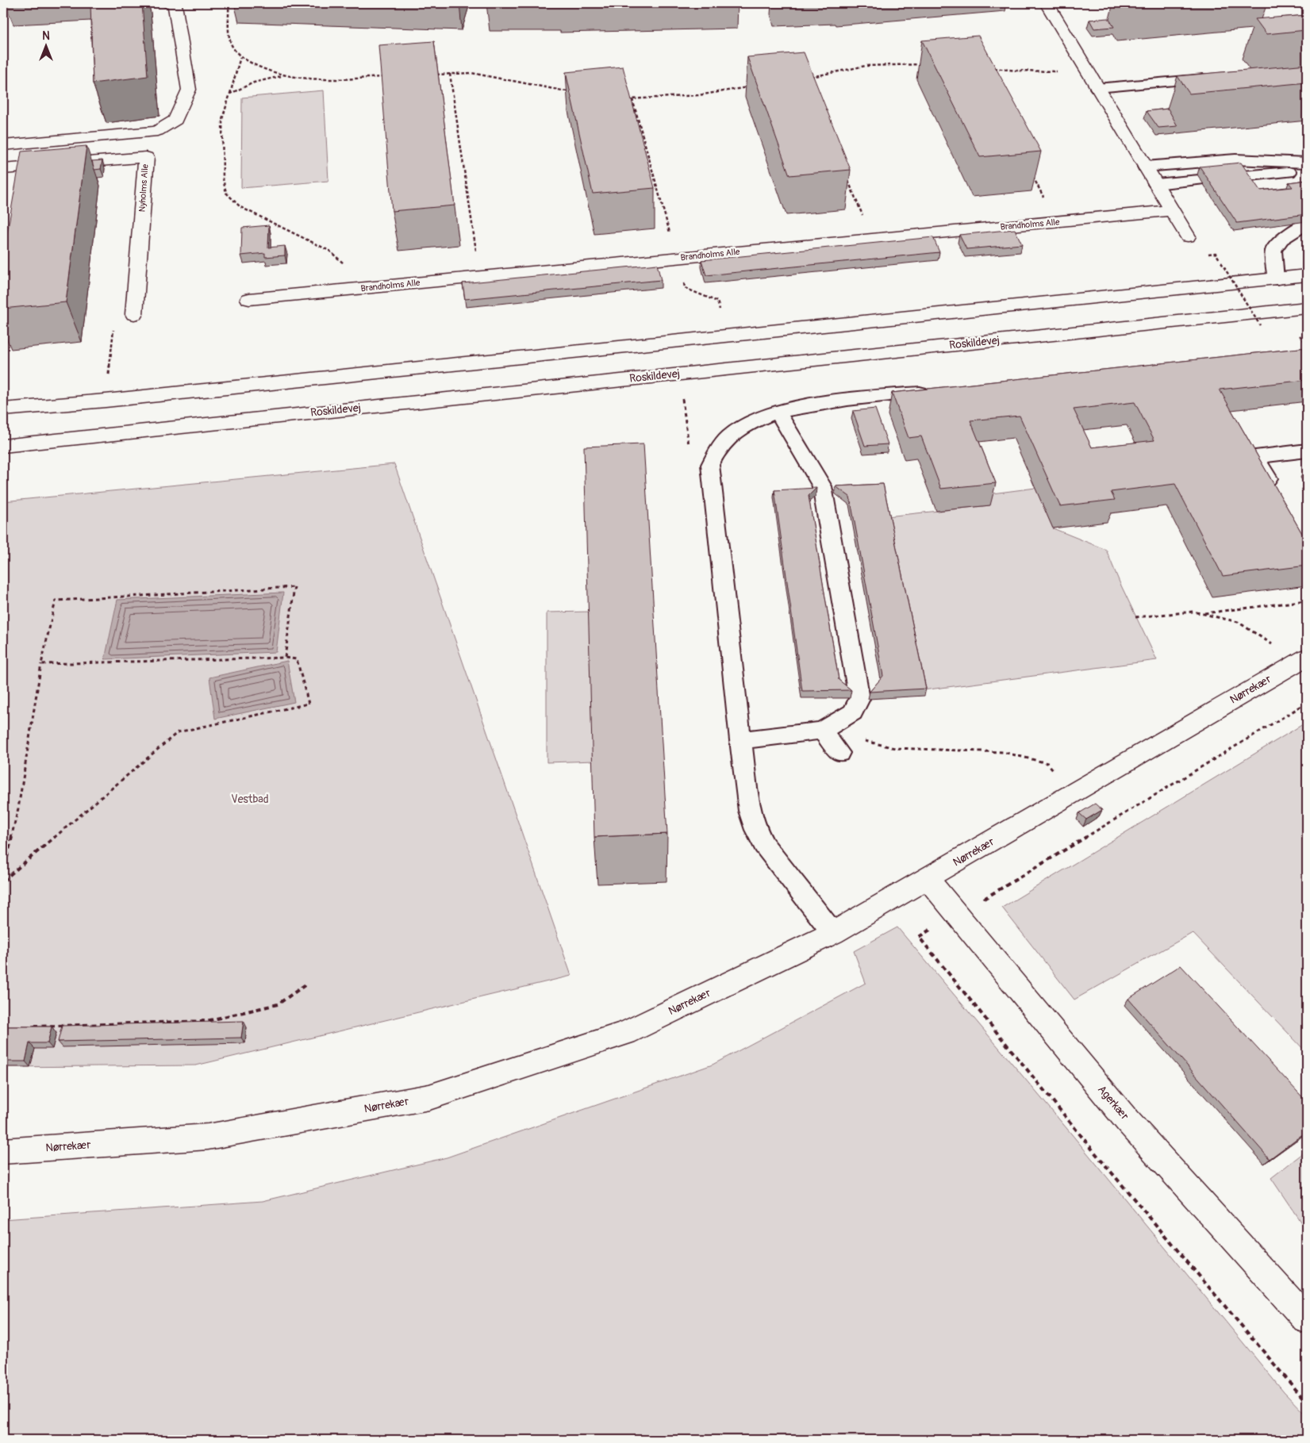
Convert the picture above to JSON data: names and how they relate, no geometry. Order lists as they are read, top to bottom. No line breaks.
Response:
{"streets":{"street":["Nyholms Alle","Brandholms Alle","Roskildevej","Nørrekær","Agerkær"]},"crossings":[["Nørrekær","Agerkær"]],"parks":["Vestbad"],"north":"top"}
